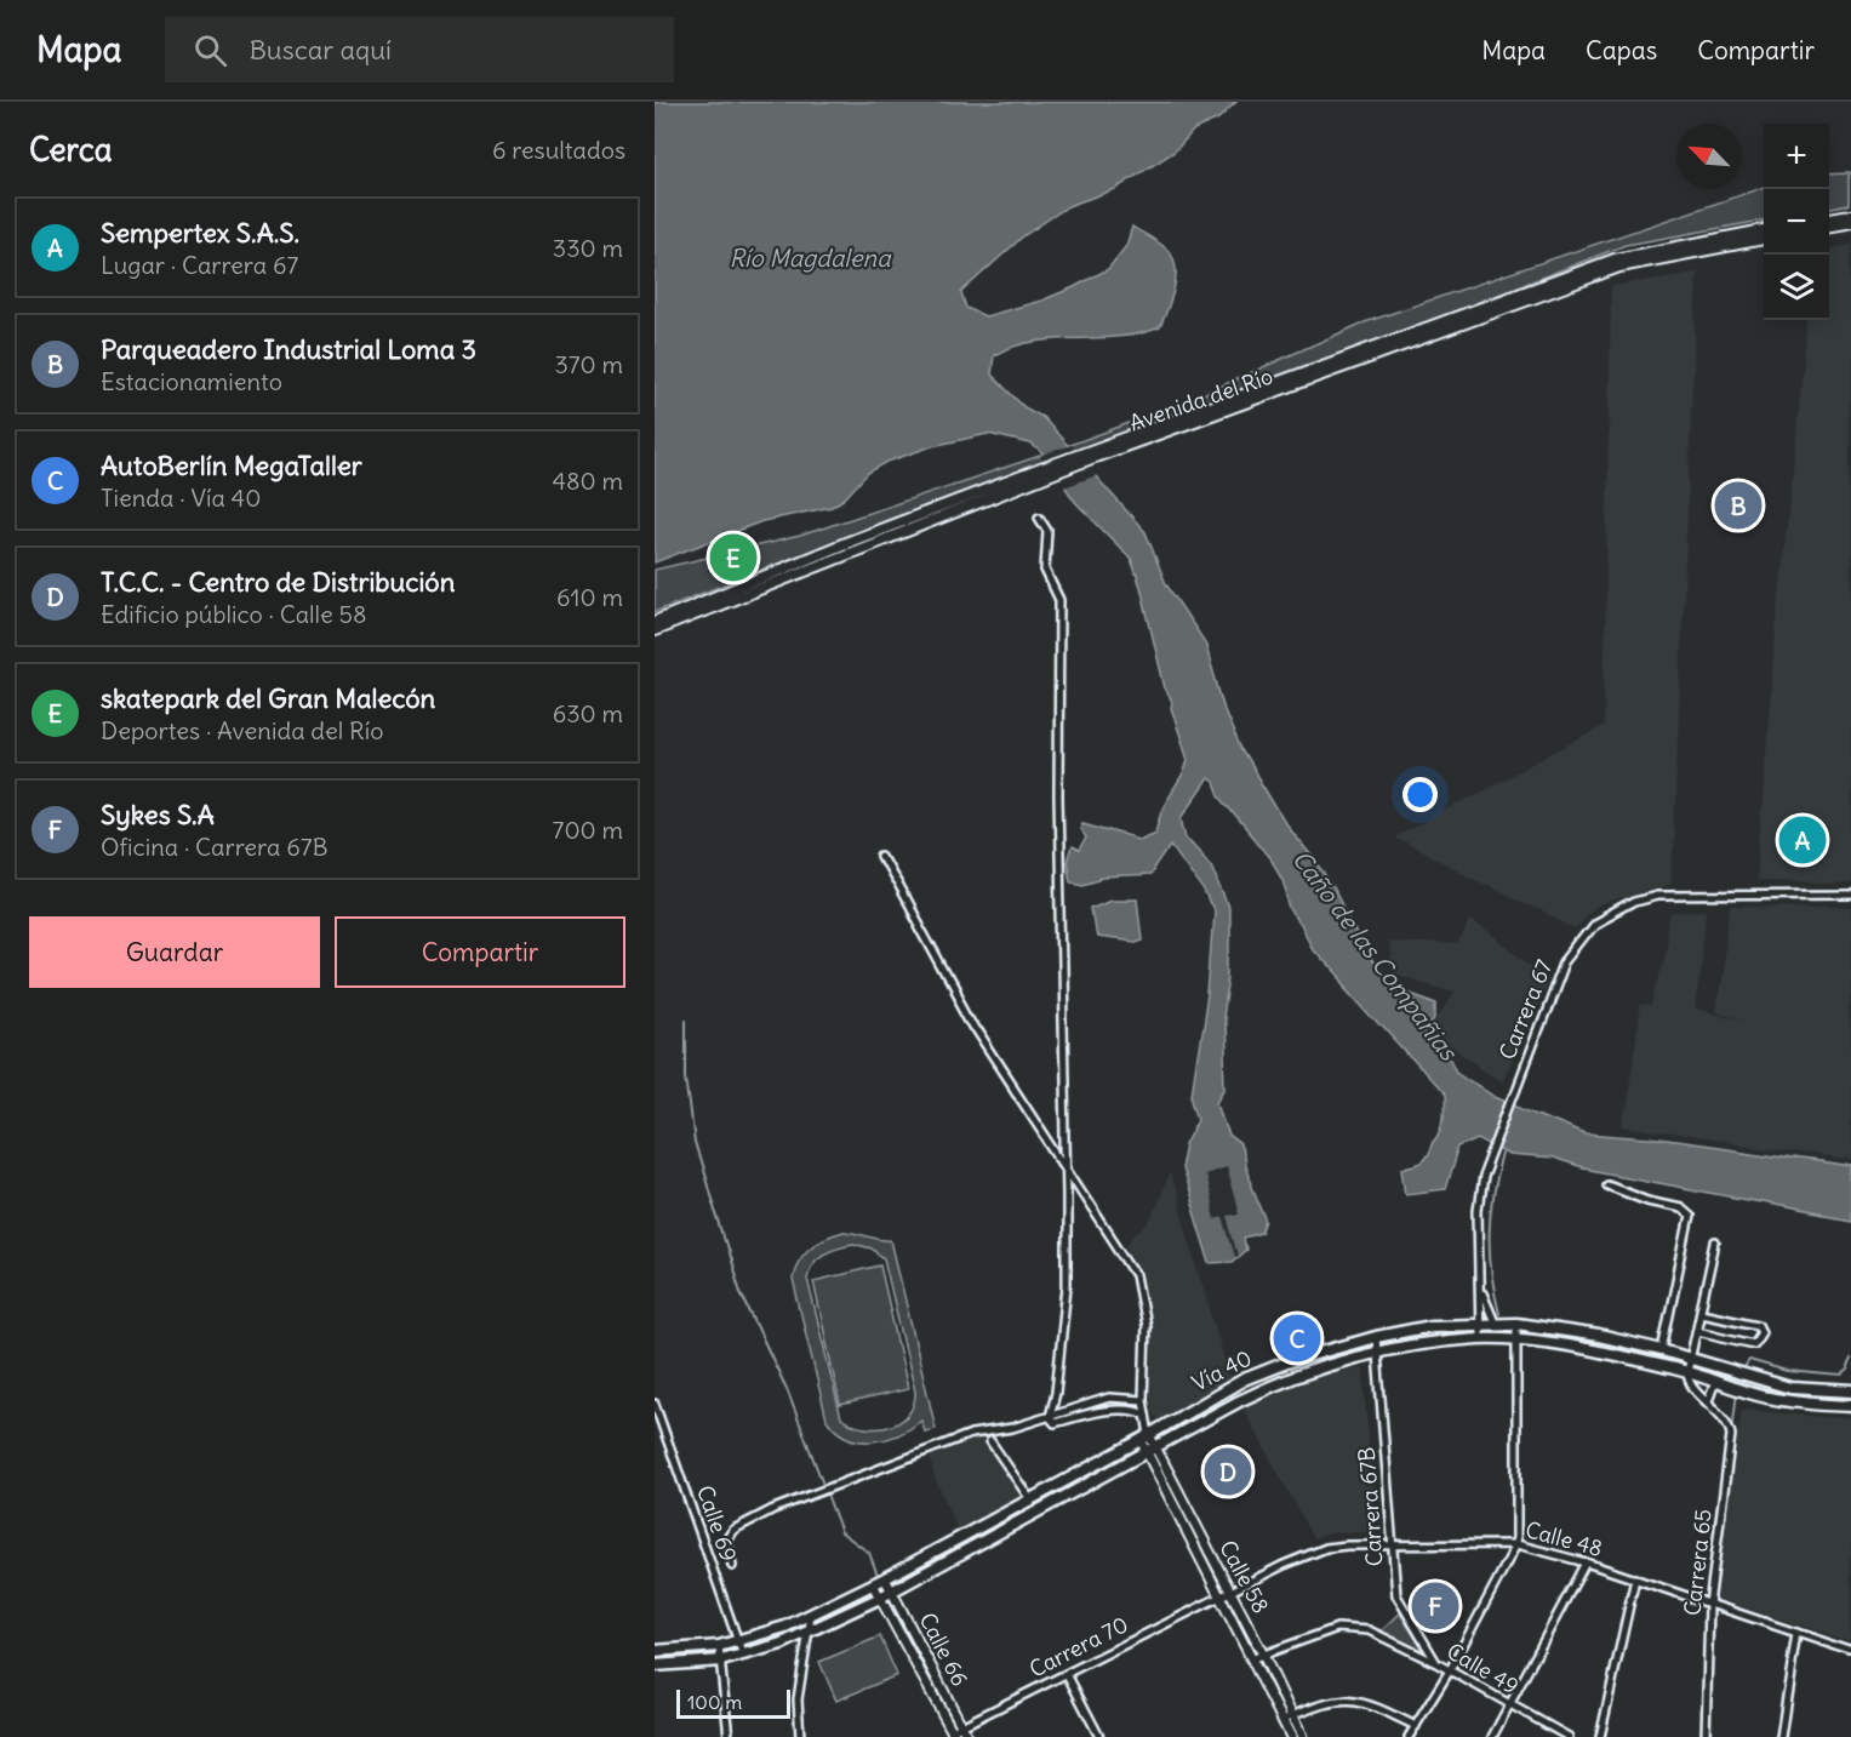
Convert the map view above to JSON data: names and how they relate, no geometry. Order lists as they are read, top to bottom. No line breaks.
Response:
{"streets":{"highway":["Vía 40"],"main road":["Avenida del Río"],"street":["Carrera 67","Carrera 67B","Calle 69","Calle 48","Carrera 65","Calle 58","Carrera 70","Calle 66","Calle 49"]},"crossings":[["Carrera 67","Vía 40"],["Vía 40","Carrera 67B"],["Vía 40","Calle 69"],["Vía 40","Carrera 65"],["Vía 40","Calle 58"],["Vía 40","Calle 66"],["Carrera 67B","Calle 48"],["Carrera 67B","Calle 49"],["Calle 48","Carrera 65"],["Calle 48","Calle 58"],["Calle 48","Carrera 70"],["Calle 58","Carrera 70"],["Calle 58","Calle 49"],["Carrera 70","Calle 66"]],"water":["Río Magdalena","Caño de las Compañias"],"scale_bar":"100 m","north":"top left","page":{"header":"Mapa","search":"Buscar aquí","nav":["Mapa","Capas","Compartir"],"heading":["Cerca","6 resultados"],"map_buttons":["+","−"],"list":[{"mark":"A","name":"Sempertex S.A.S.","note":"Lugar · Carrera 67","value":"330 m"},{"mark":"B","name":"Parqueadero Industrial Loma 3","note":"Estacionamiento","value":"370 m"},{"mark":"C","name":"AutoBerlín MegaTaller","note":"Tienda · Vía 40","value":"480 m"},{"mark":"D","name":"T.C.C. - Centro de Distribución","note":"Edificio público · Calle 58","value":"610 m"},{"mark":"E","name":"skatepark del Gran Malecón","note":"Deportes · Avenida del Río","value":"630 m"},{"mark":"F","name":"Sykes S.A","note":"Oficina · Carrera 67B","value":"700 m"}],"pins":["B","E","A","C","D","F"],"buttons":["Guardar","Compartir"],"scale":"100 m"}}
